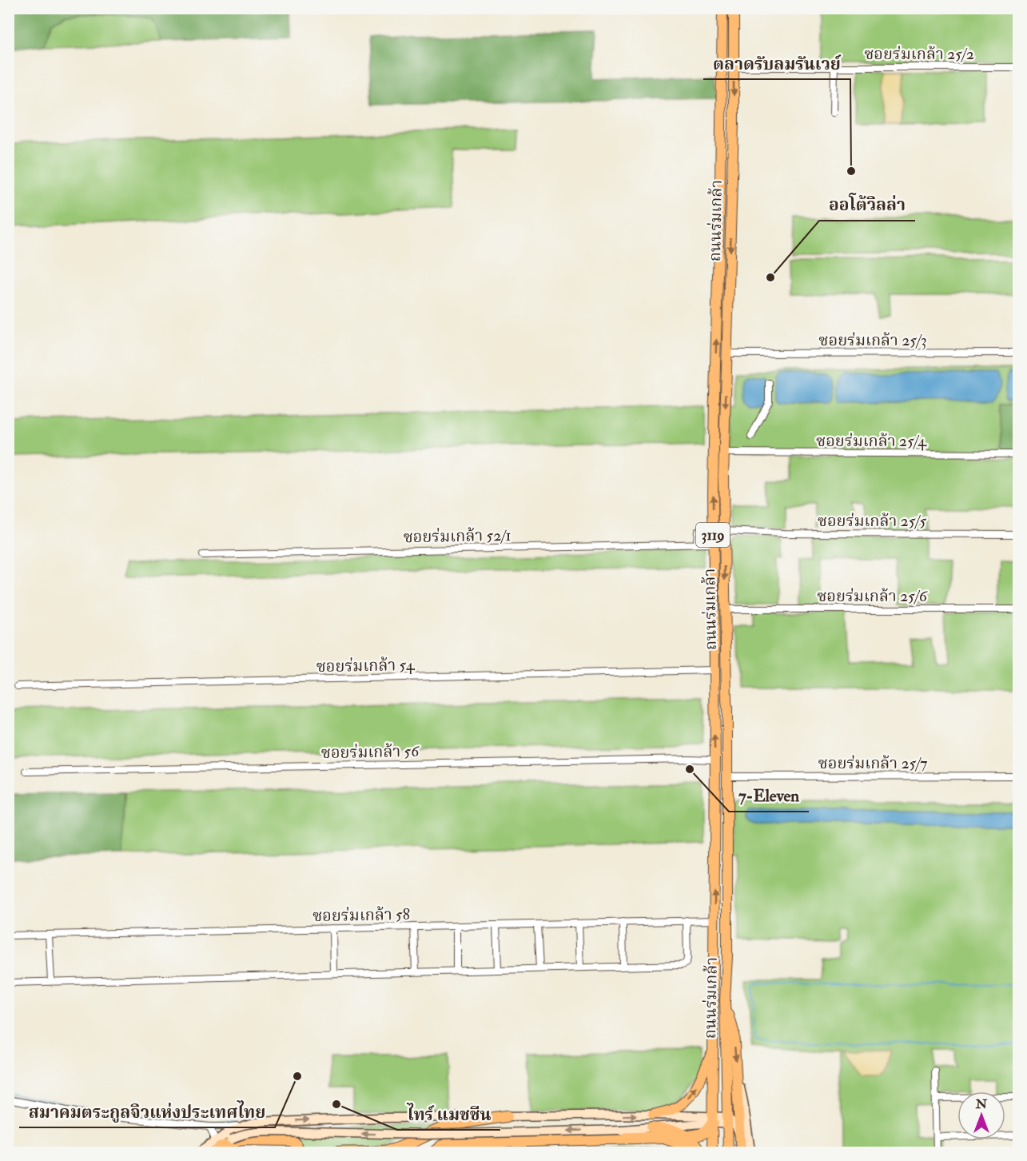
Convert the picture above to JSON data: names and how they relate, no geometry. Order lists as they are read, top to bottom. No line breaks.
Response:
{"streets":{"main road":["ถนนร่มเกล้า","3119"],"street":["ซอยร่มเกล้า 25/2","ซอยร่มเกล้า 25/3","ซอยร่มเกล้า 25/4","ซอยร่มเกล้า 25/5","ซอยร่มเกล้า 52/1","ซอยร่มเกล้า 25/6","ซอยร่มเกล้า 54","ซอยร่มเกล้า 56","ซอยร่มเกล้า 25/7","ซอยร่มเกล้า 58"]},"crossings":[["ซอยร่มเกล้า 25/2","ถนนร่มเกล้า"],["ถนนร่มเกล้า","ซอยร่มเกล้า 25/3"],["ถนนร่มเกล้า","ซอยร่มเกล้า 25/4"],["ถนนร่มเกล้า","ซอยร่มเกล้า 25/5"],["ถนนร่มเกล้า","ซอยร่มเกล้า 52/1"],["ถนนร่มเกล้า","ซอยร่มเกล้า 25/6"],["ถนนร่มเกล้า","ซอยร่มเกล้า 54"],["ถนนร่มเกล้า","ซอยร่มเกล้า 56"],["ถนนร่มเกล้า","ซอยร่มเกล้า 25/7"],["ถนนร่มเกล้า","ซอยร่มเกล้า 58"]],"places":["ตลาดรับลมรันเวย์","ออโต้วิลล่า","7-Eleven","สมาคมตระกูลจิวแห่งประเทศไทย","ไทร์ แมชชีน"],"north":"top"}
